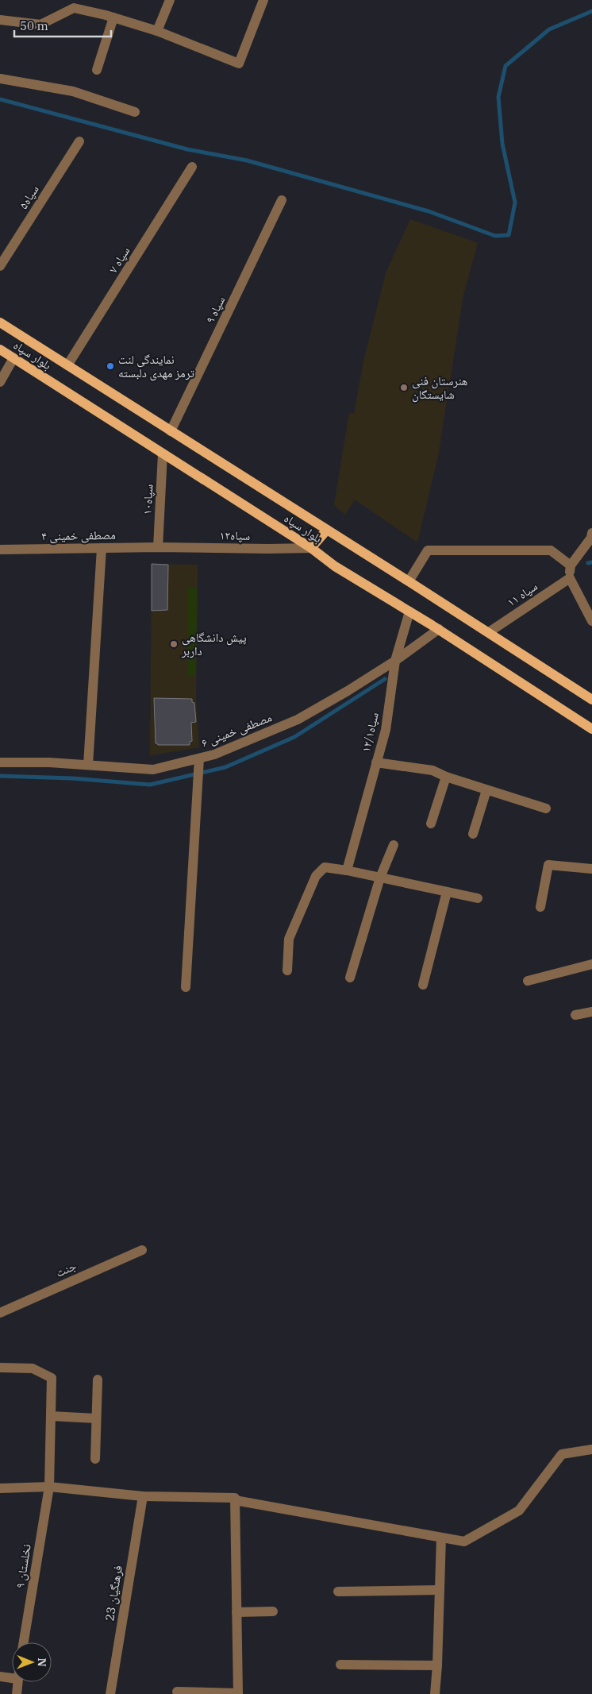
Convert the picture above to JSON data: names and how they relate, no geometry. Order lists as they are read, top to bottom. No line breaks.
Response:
{"streets":{"main road":["بلوار سپاه"],"street":["سپاه۵","سپاه ۷","سپاه ۹","سپاه۱۰","مصطفی خمینی ۴","سپاه۱۲","سپاه ۱۱","مصطفی خمینی ۶","سپاه۱۲/۱","جنت","نخلستان ۹","فرهنگیان 23"]},"crossings":[["سپاه ۷","بلوار سپاه"],["سپاه ۹","بلوار سپاه"],["بلوار سپاه","سپاه۱۰"],["بلوار سپاه","سپاه۱۲"],["بلوار سپاه","سپاه ۱۱"],["بلوار سپاه","سپاه۱۲/۱"],["سپاه۱۰","مصطفی خمینی ۴"],["سپاه۱۰","سپاه۱۲"],["مصطفی خمینی ۴","سپاه۱۲"],["مصطفی خمینی ۶","سپاه۱۲/۱"]],"places":["نمایندگی لنت ترمز مهدی دلبسته","هنرستان فنی شایستگان","پیش دانشگاهی داربر"],"scale_bar":"50 m","north":"right"}
